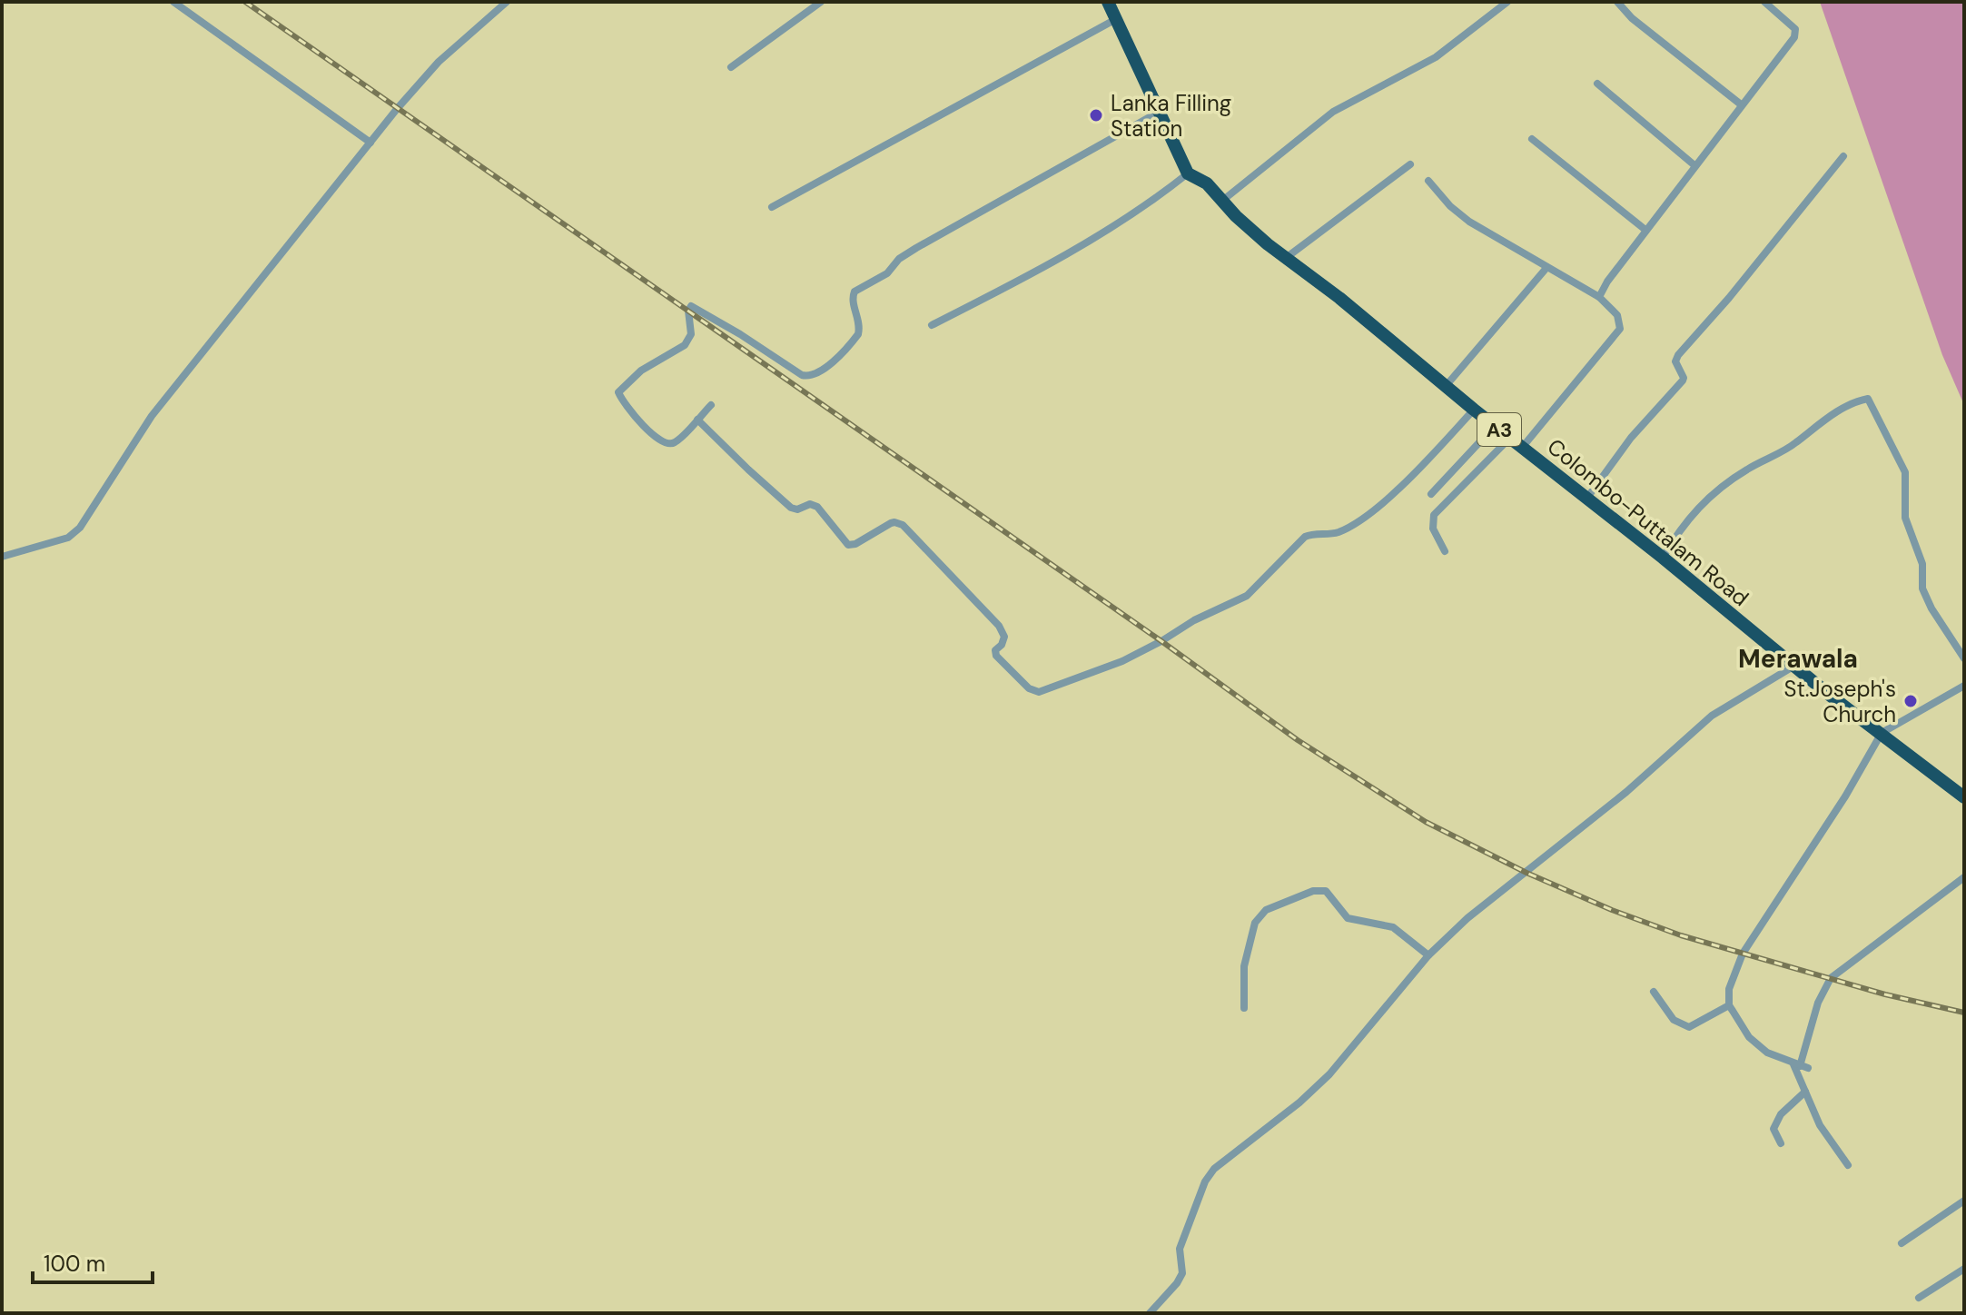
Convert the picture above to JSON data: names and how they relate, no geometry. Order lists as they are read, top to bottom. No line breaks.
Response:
{"streets":{"highway":["A3","Colombo-Puttalam Road"]},"districts":["Merawala"],"places":["Lanka Filling Station","St.Joseph's Church"],"scale_bar":"100 m"}
